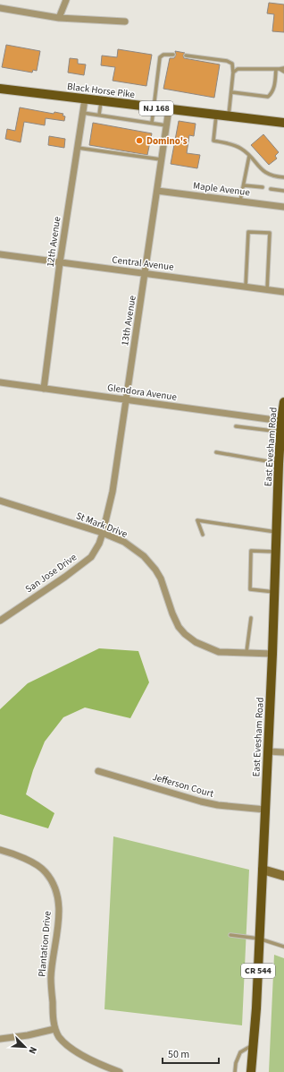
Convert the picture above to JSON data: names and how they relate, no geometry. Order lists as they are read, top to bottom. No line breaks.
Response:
{"streets":{"main road":["Black Horse Pike","NJ 168","East Evesham Road","CR 544"],"street":["Maple Avenue","12th Avenue","Central Avenue","13th Avenue","Glendora Avenue","St Mark Drive","San Jose Drive","Jefferson Court","Plantation Drive"]},"crossings":[["Black Horse Pike","12th Avenue"],["Black Horse Pike","13th Avenue"],["Maple Avenue","13th Avenue"],["12th Avenue","Central Avenue"],["12th Avenue","Glendora Avenue"],["Central Avenue","13th Avenue"],["13th Avenue","Glendora Avenue"],["13th Avenue","St Mark Drive"],["13th Avenue","San Jose Drive"],["Glendora Avenue","East Evesham Road"],["East Evesham Road","St Mark Drive"],["East Evesham Road","Jefferson Court"],["St Mark Drive","San Jose Drive"]],"places":["Domino's"],"scale_bar":"50 m","north":"bottom right"}
